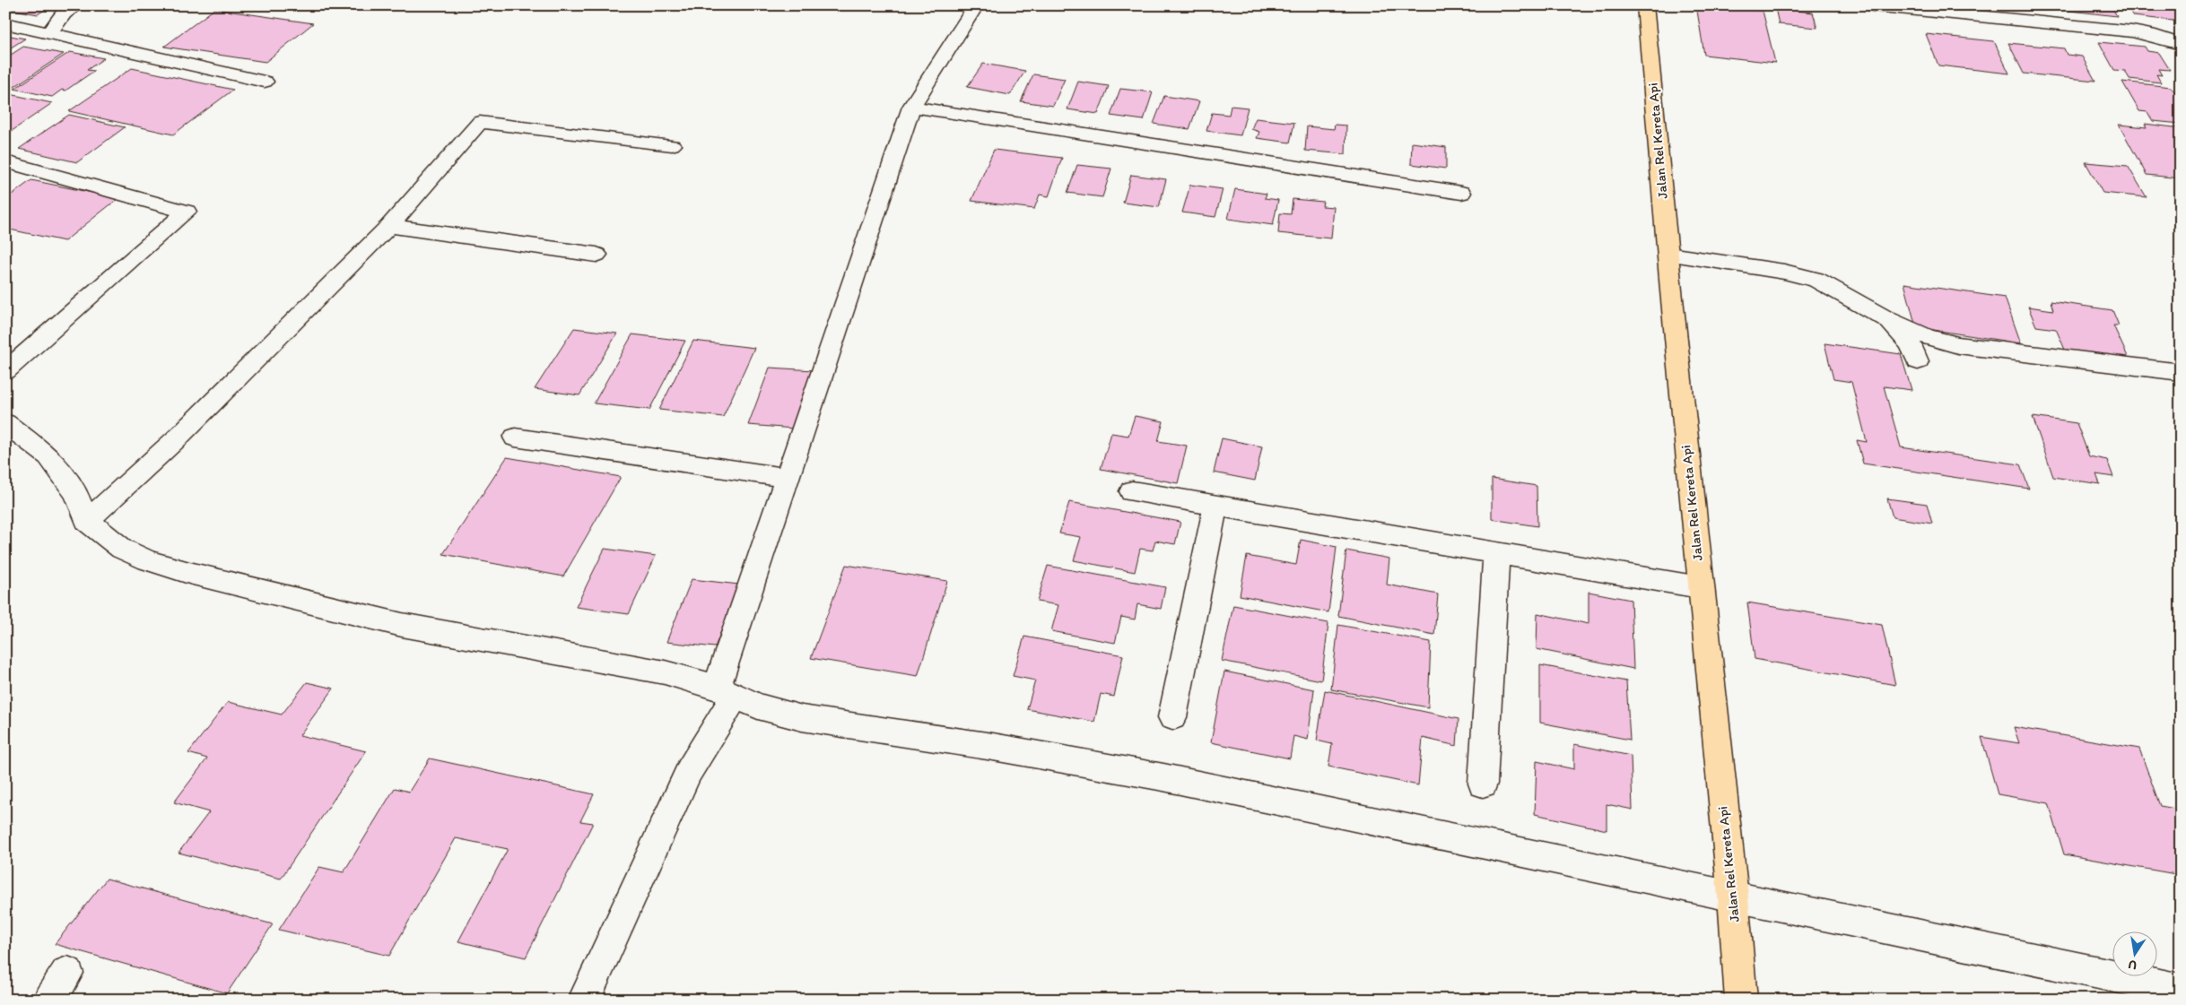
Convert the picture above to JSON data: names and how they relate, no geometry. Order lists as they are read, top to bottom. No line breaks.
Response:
{"streets":{"main road":["Jalan Rel Kereta Api"]},"north":"bottom"}
